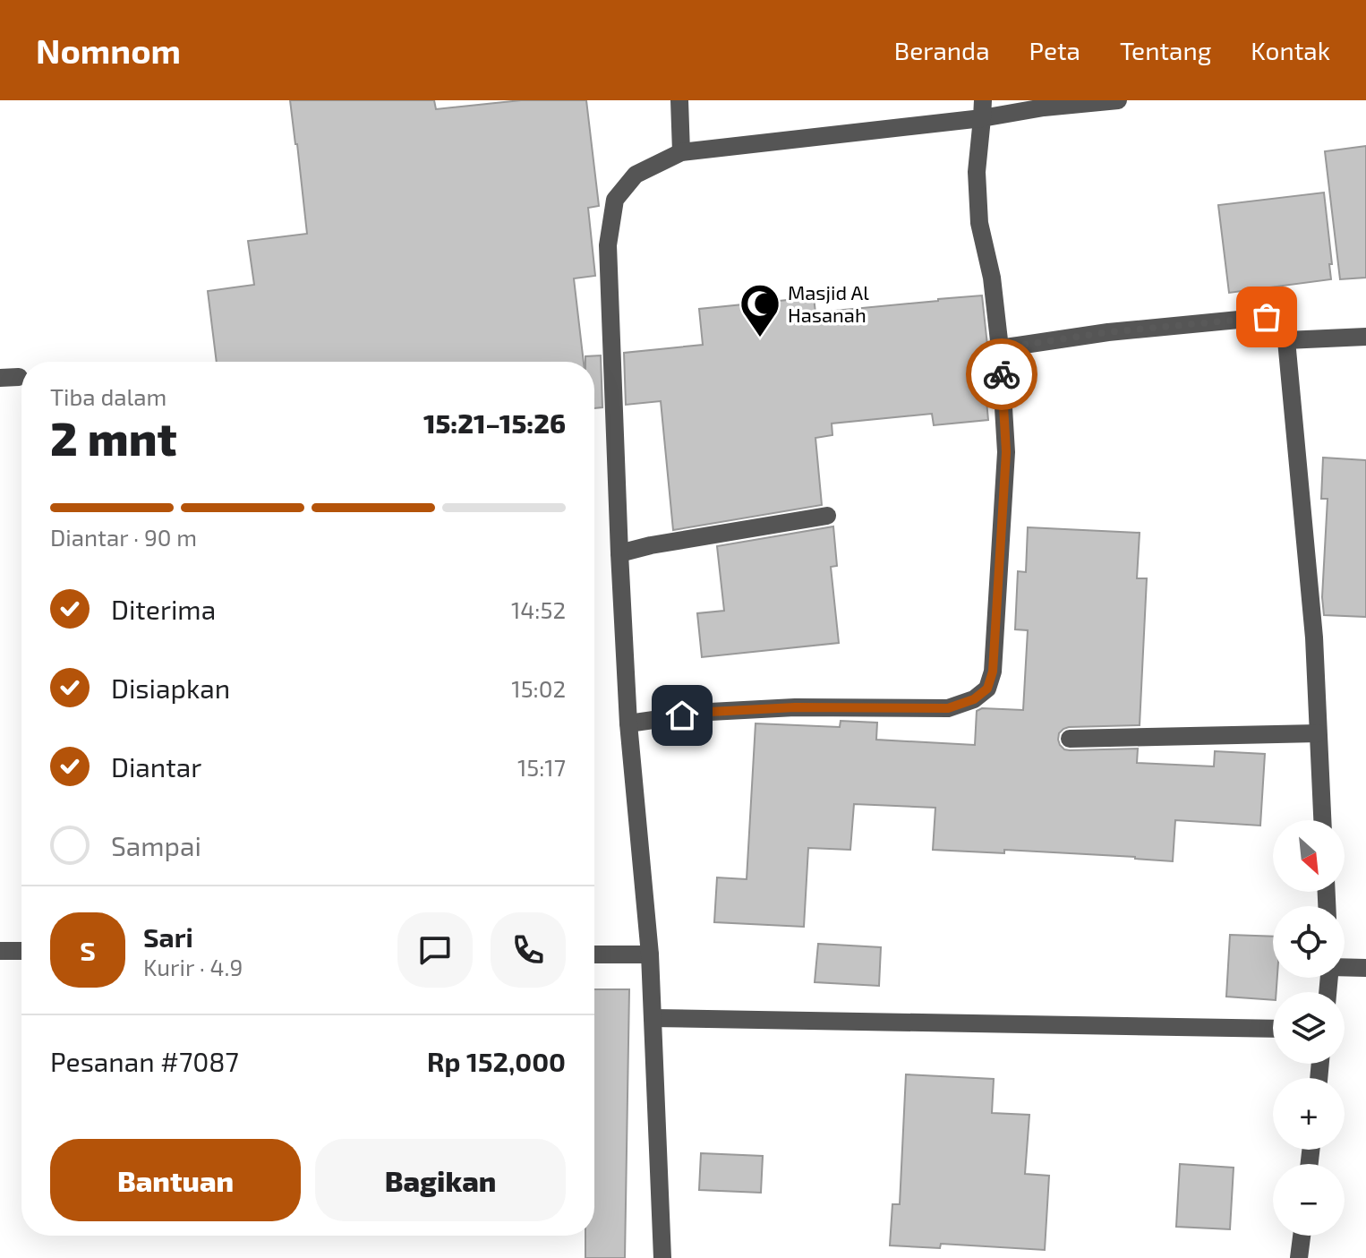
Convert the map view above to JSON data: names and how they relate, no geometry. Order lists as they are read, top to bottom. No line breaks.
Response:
{"places":{"mosque":["Masjid Al Hasanah"]},"north":"bottom right","page":{"header":"Nomnom","nav":["Beranda","Peta","Tentang","Kontak"],"heading":["2 mnt","Tiba dalam","15:21–15:26"],"panel":["Sari","Kurir · 4.9","Pesanan #7087","Rp 152,000"],"bar":"Diantar · 90 m","list":[["Diterima","14:52"],["Disiapkan","15:02"],["Diantar","15:17"],"Sampai"],"map_buttons":["+","−"],"round":"S","buttons":["Bantuan","Bagikan"]}}
